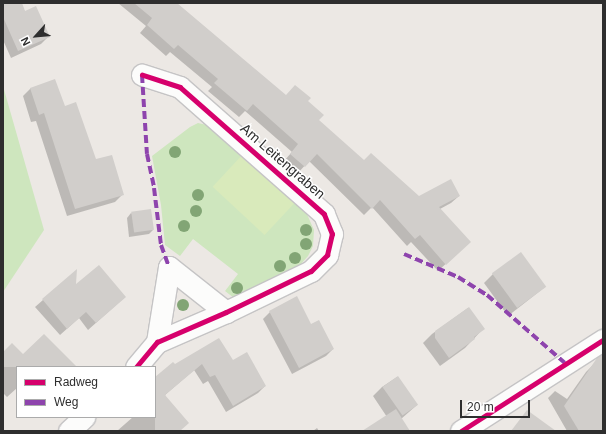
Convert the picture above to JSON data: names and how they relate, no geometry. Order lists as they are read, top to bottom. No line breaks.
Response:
{"streets":{"street":["Am Leitengraben"]},"legend":["Radweg","Weg"],"scale_bar":"20 m","north":"bottom left"}
